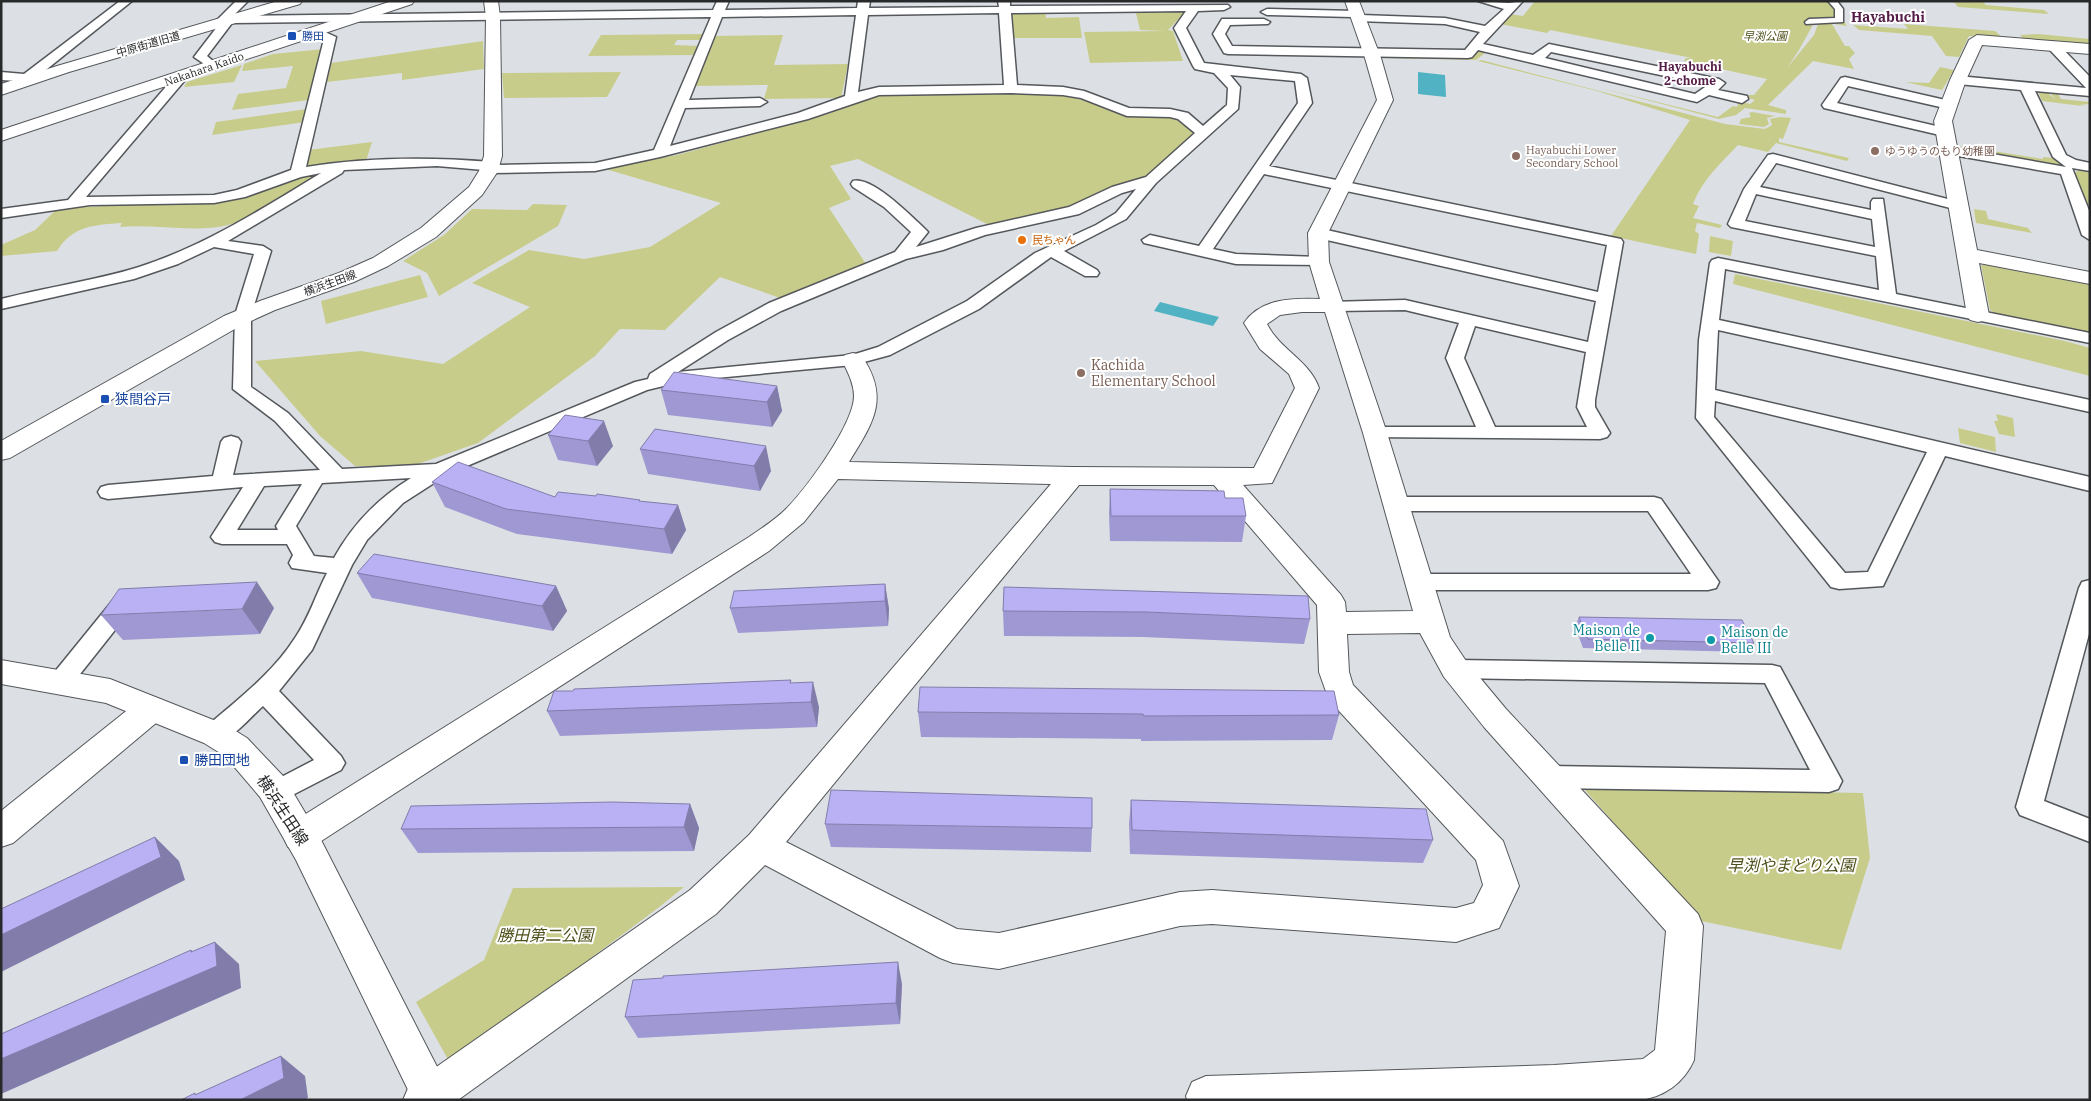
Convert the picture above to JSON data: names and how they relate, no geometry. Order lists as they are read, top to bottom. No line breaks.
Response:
{"streets":{"street":["中原街道旧道","Nakahara Kaido","横浜生田線"]},"districts":["Hayabuchi","Hayabuchi 2-chome"],"parks":["早渕公園","早渕やまどり公園","勝田第二公園"],"places":{"transit":["勝田","狭間谷戸","勝田団地"],"other":["ゆうゆうのもり幼稚園","Hayabuchi Lower Secondary School","民ちゃん","Kachida Elementary School","Maison de Belle II","Maison de Belle III"]}}
